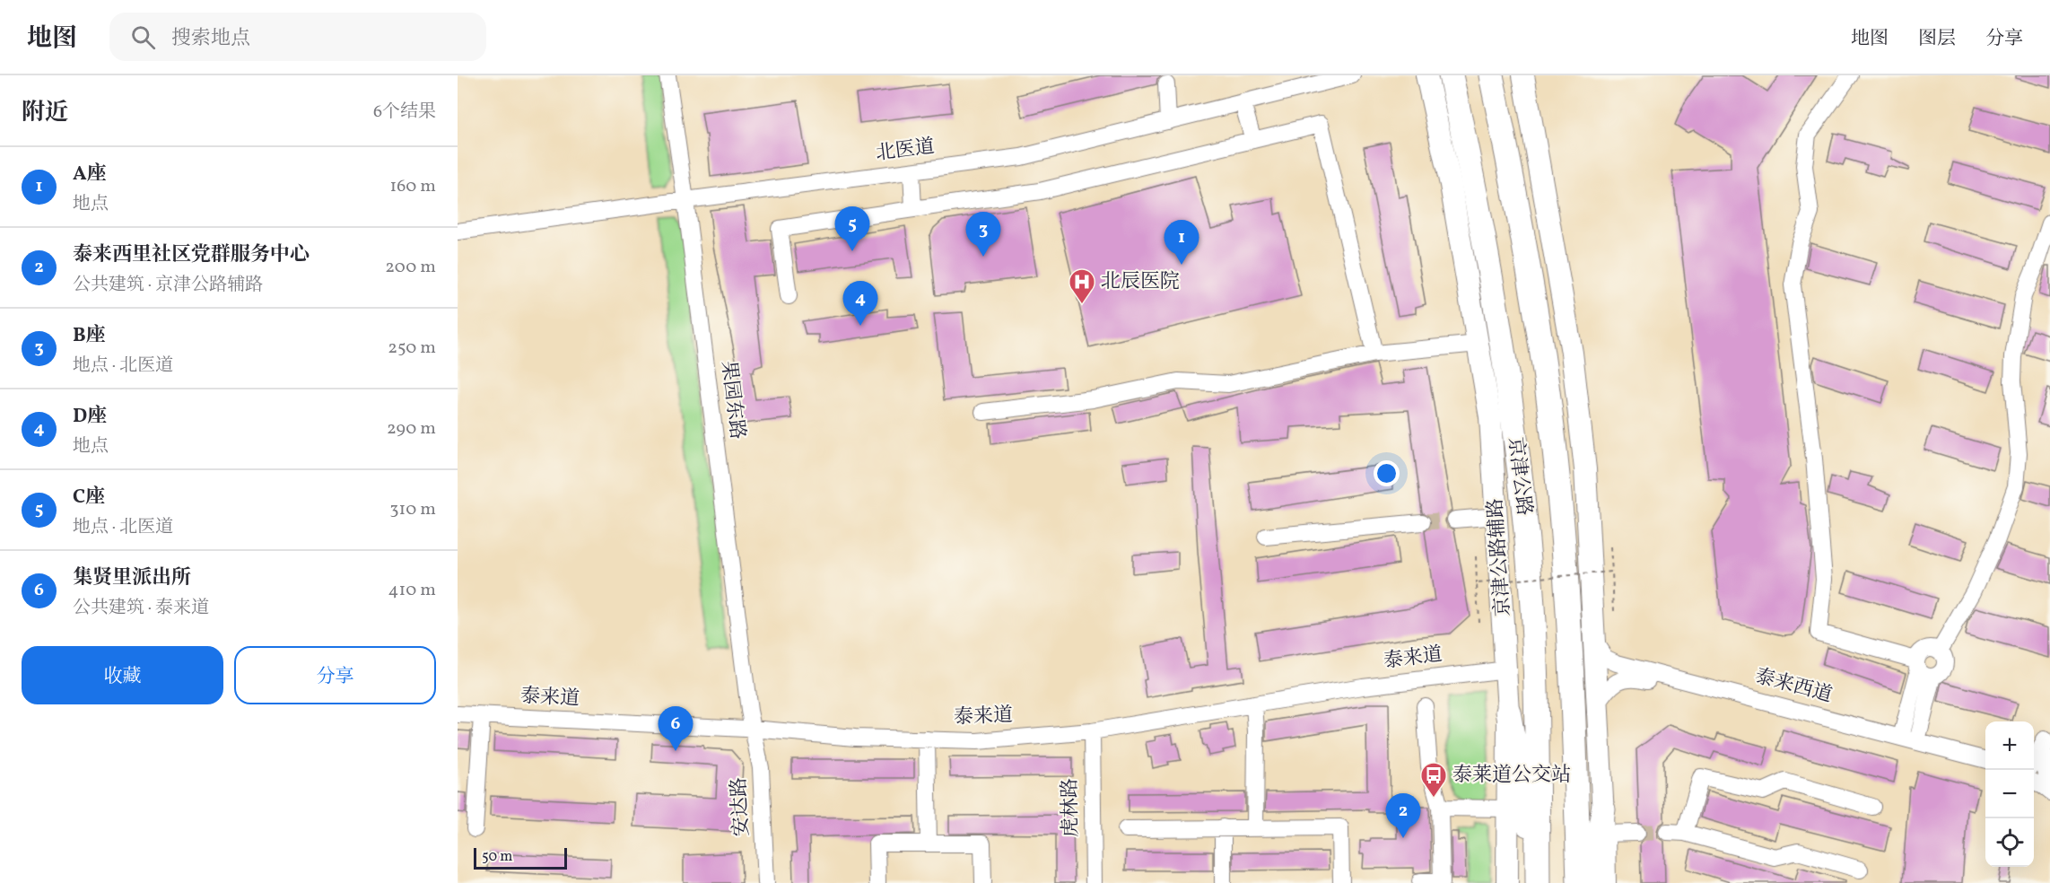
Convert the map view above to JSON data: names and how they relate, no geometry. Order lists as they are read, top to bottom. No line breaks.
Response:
{"streets":{"highway":["京津公路"],"main road":["京津公路辅路"],"street":["北医道","果园东路","泰来道","泰来西道","安达路","虎林路"]},"crossings":[["北医道","果园东路"],["果园东路","泰来道"],["果园东路","安达路"],["京津公路辅路","泰来道"],["泰来道","安达路"],["泰来道","虎林路"]],"places":{"hospital":["北辰医院"],"bus stop":["泰莱道公交站"]},"scale_bar":"50 m","page":{"header":"地图","search":"搜索地点","nav":["地图","图层","分享"],"heading":["附近","6个结果"],"list":[{"mark":"1","name":"A座","note":"地点","value":"160 m"},{"mark":"2","name":"泰来西里社区党群服务中心","note":"公共建筑 · 京津公路辅路","value":"200 m"},{"mark":"3","name":"B座","note":"地点 · 北医道","value":"250 m"},{"mark":"4","name":"D座","note":"地点","value":"290 m"},{"mark":"5","name":"C座","note":"地点 · 北医道","value":"310 m"},{"mark":"6","name":"集贤里派出所","note":"公共建筑 · 泰来道","value":"410 m"}],"pins":["5","3","1","4","6","2"],"buttons":["收藏","分享"],"map_buttons":["+","−"],"scale":"50 m"}}
